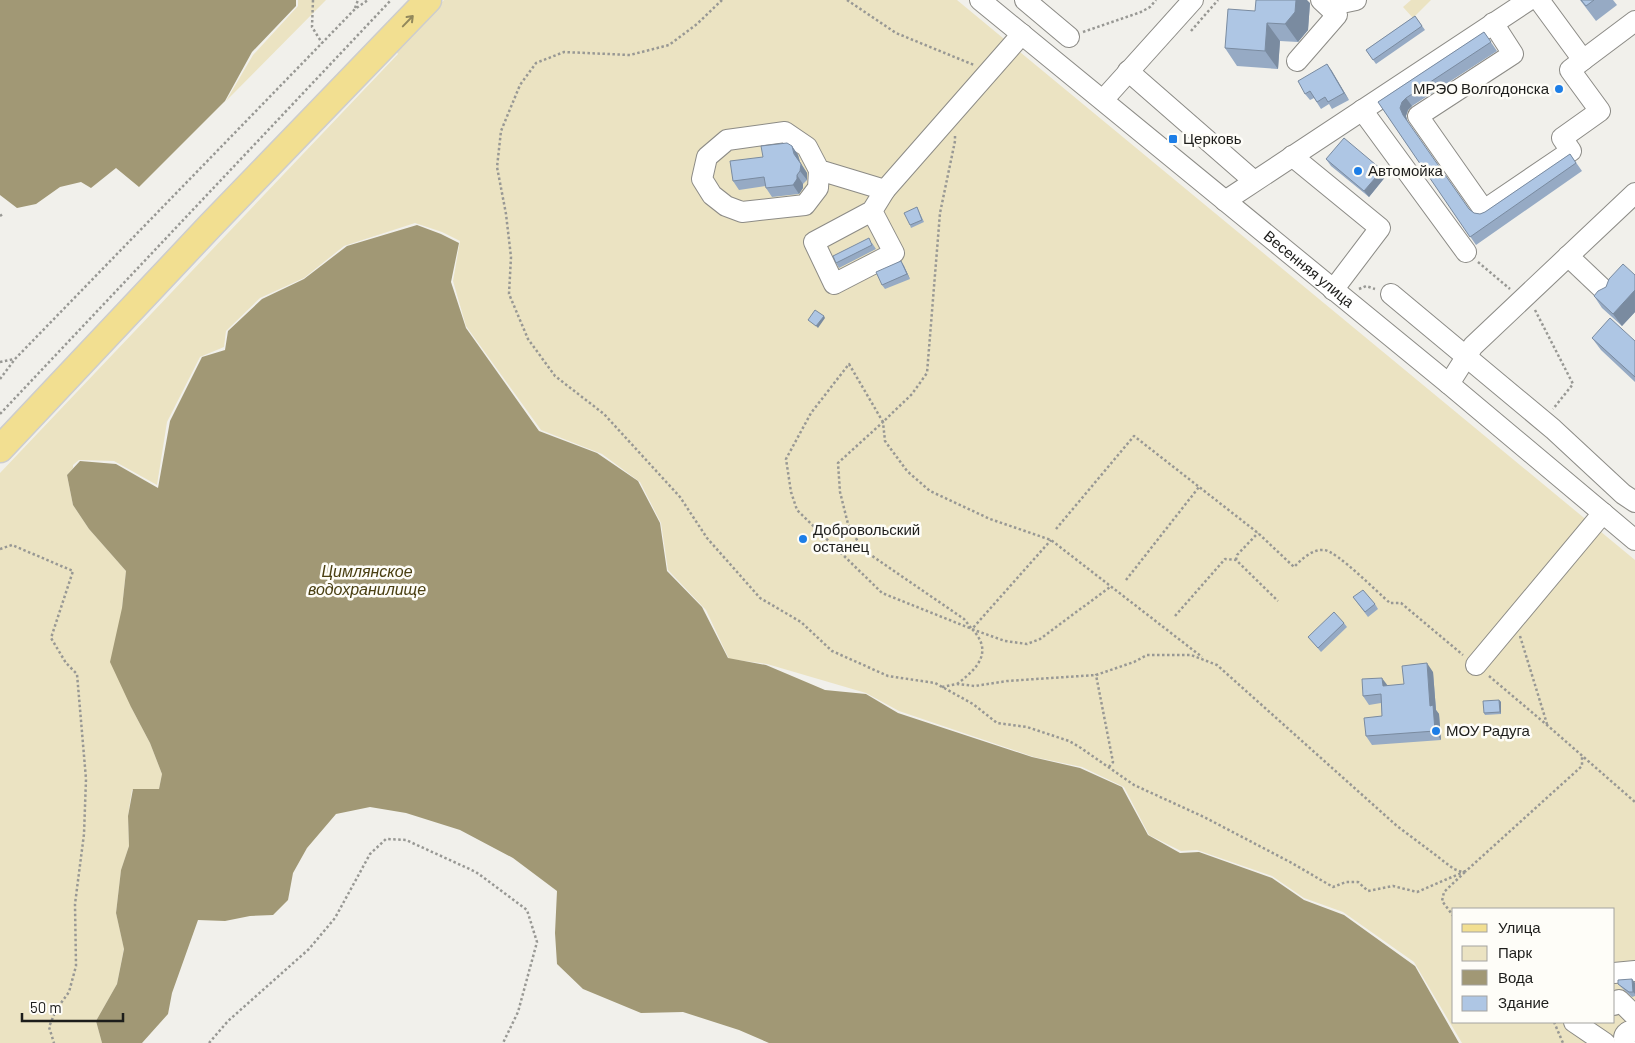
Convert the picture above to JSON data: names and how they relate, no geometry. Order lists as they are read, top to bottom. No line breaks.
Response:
{"streets":{"street":["Весенняя улица"]},"water":["Цимлянское водохранилище"],"places":{"other":["МРЭО Волгодонска","Автомойка","Добровольский останец","МОУ Радуга"],"transit":["Церковь"]},"legend":["Улица","Парк","Вода","Здание"],"scale_bar":"50 m"}
